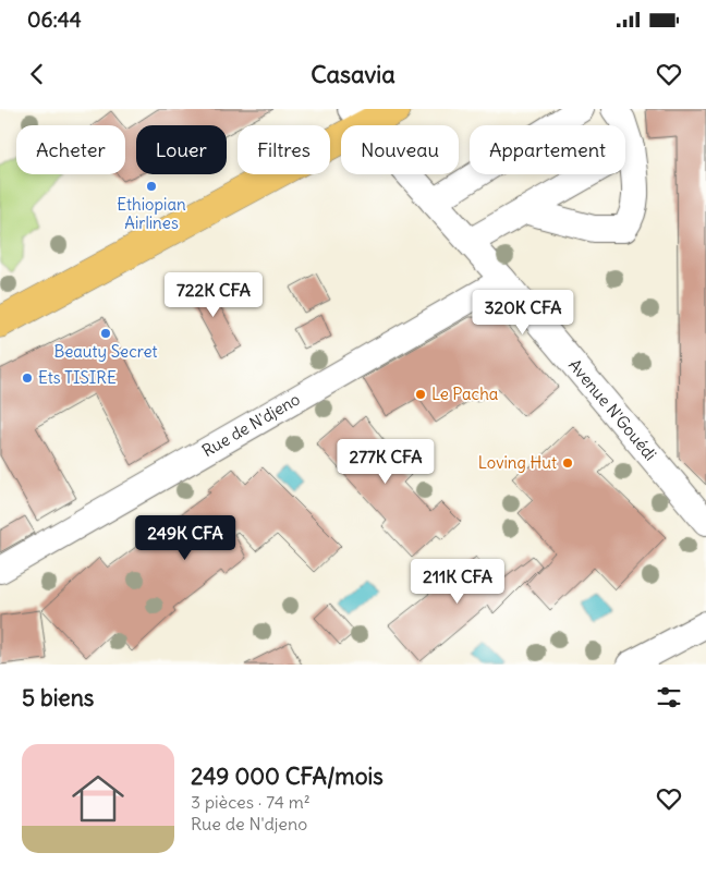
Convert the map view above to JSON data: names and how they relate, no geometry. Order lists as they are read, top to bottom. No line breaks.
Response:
{"streets":{"street":["Avenue N'Gouédi","Rue de N'djeno"]},"crossings":[["Avenue N'Gouédi","Rue de N'djeno"]],"places":["Ethiopian Airlines","Beauty Secret","Ets TISIRE","Le Pacha","Loving Hut"],"page":{"status":"06:44","header":"Casavia","chip":["Acheter","Louer","Filtres","Nouveau","Appartement"],"price":["722K CFA","320K CFA","277K CFA","249K CFA","211K CFA"],"heading":"5 biens","list":[{"name":"249 000 CFA/mois","note":"3 pièces · 74 m² · Rue de N'djeno"}]}}
